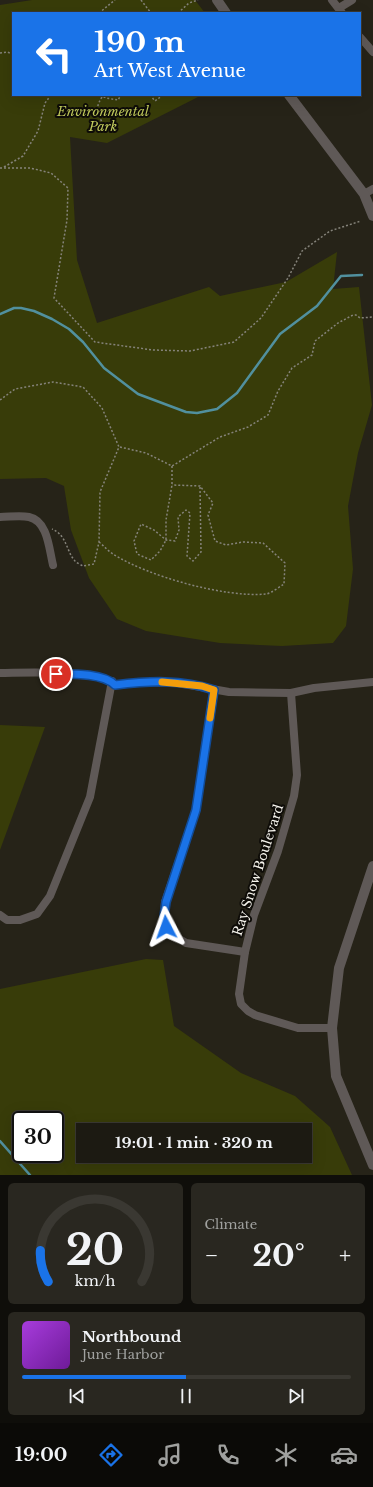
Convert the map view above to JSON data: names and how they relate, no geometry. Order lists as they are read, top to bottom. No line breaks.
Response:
{"streets":{"street":["Ray Snow Boulevard"]},"parks":["Environmental Park"],"page":{"turn":["190 m","Art West Avenue"],"limit":"30","trip":"19:01 · 1 min · 320 m","tile":"Climate","heat":["−","20°","+"],"song":["Northbound","June Harbor"],"tabs":"19:00","gauge":["20","km/h"]}}
